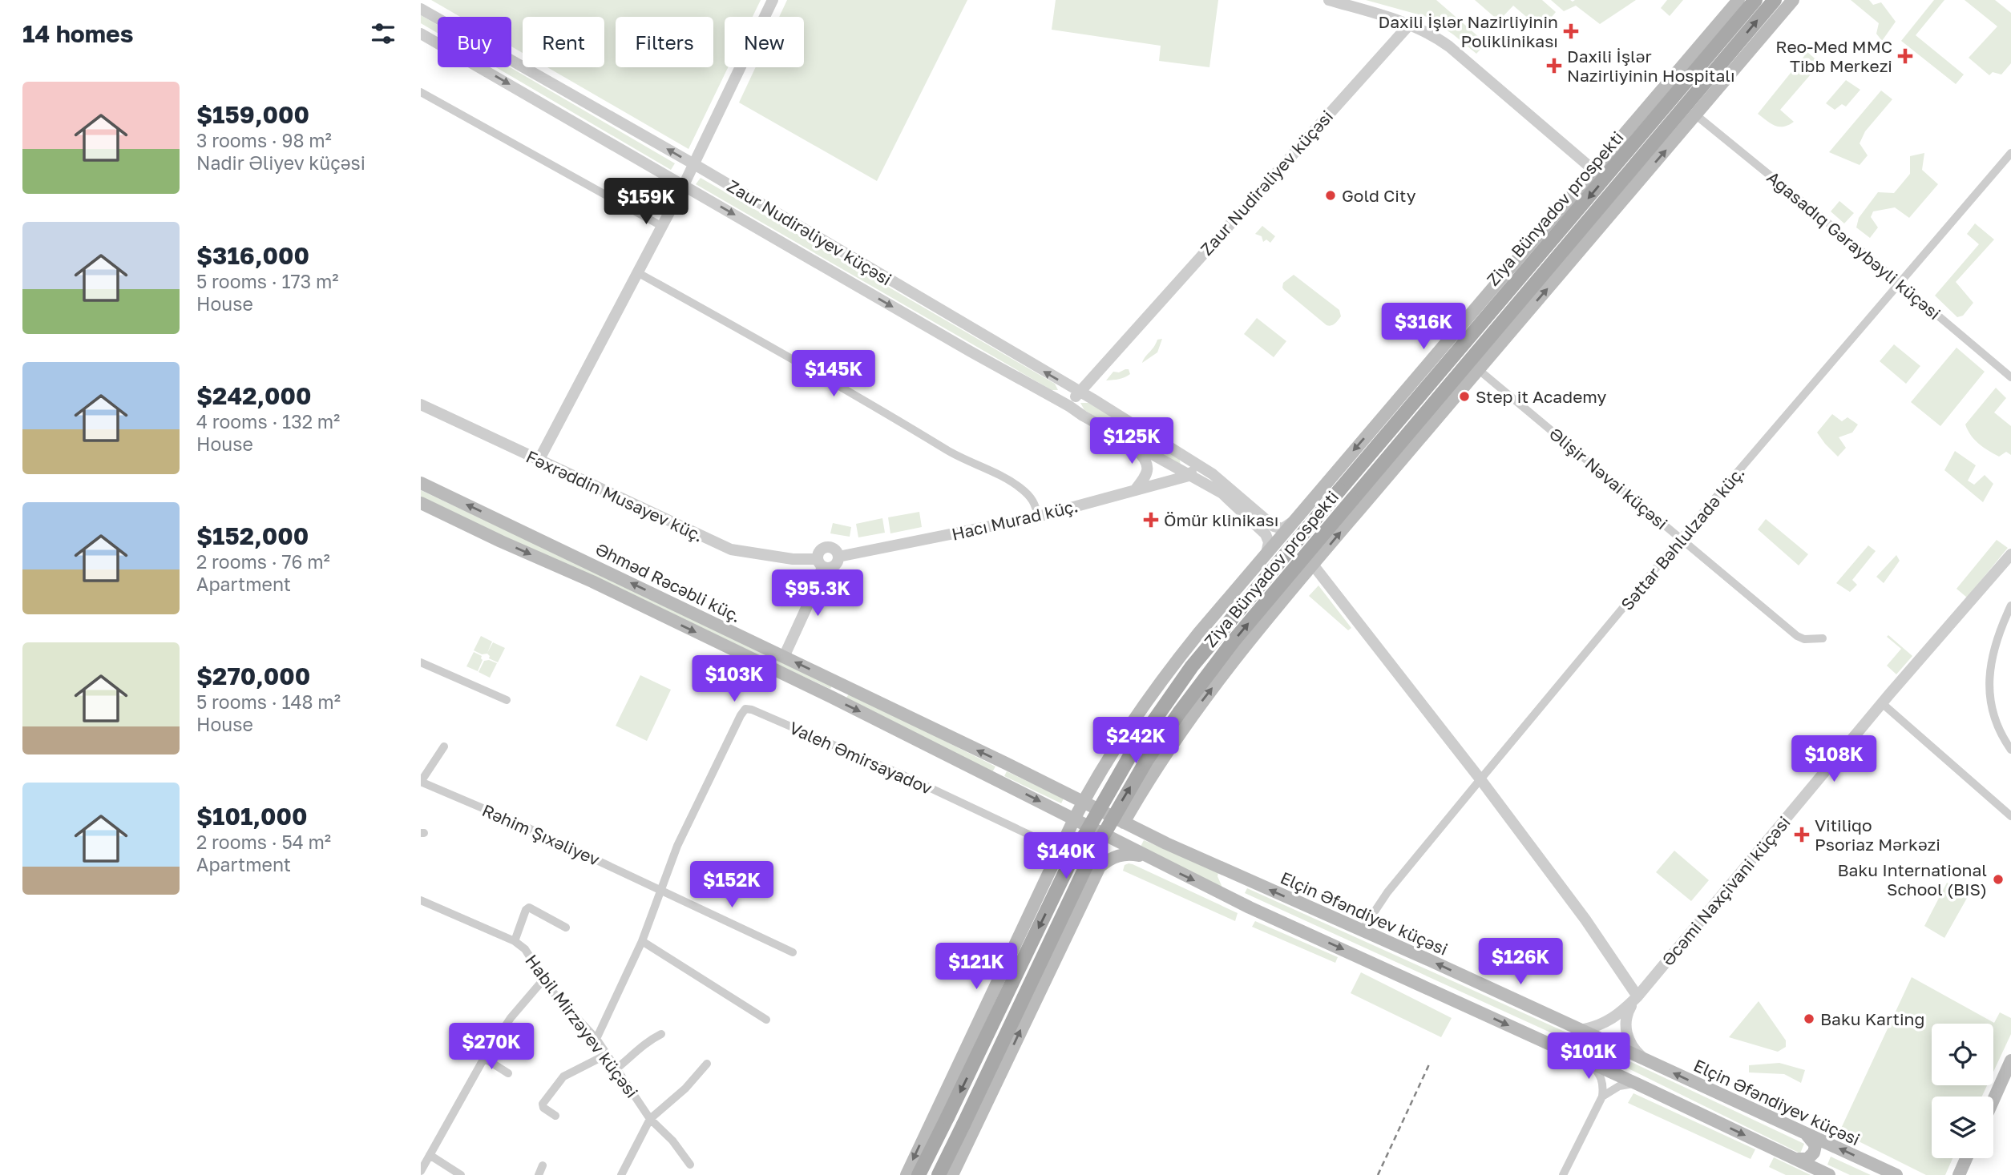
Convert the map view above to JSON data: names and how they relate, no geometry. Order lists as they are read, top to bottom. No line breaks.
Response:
{"streets":{"main road":["Ziya Bünyadov prospekti","Əhməd Rəcəbli küç.","Elçin Əfəndiyev küçəsi"],"street":["Zaur Nudirəliyev küçəsi","Ağasadıq Gəraybəyli küçəsi","Əlişir Nəvai küçəsi","Fəxrəddin Musayev küç.","Hacı Murad küç.","Səttar Bəhlulzadə küç.","Valeh Əmirsayadov","Rəhim Şıxəliyev","Əcəmi Naxçivani küçəsi","Habil Mirzəyev küçəsi"]},"crossings":[["Zaur Nudirəliyev küçəsi","Ziya Bünyadov prospekti"],["Zaur Nudirəliyev küçəsi","Hacı Murad küç."],["Ziya Bünyadov prospekti","Ağasadıq Gəraybəyli küçəsi"],["Ziya Bünyadov prospekti","Əlişir Nəvai küçəsi"],["Ziya Bünyadov prospekti","Əhməd Rəcəbli küç."],["Ziya Bünyadov prospekti","Valeh Əmirsayadov"],["Ziya Bünyadov prospekti","Elçin Əfəndiyev küçəsi"],["Ağasadıq Gəraybəyli küçəsi","Səttar Bəhlulzadə küç."],["Əlişir Nəvai küçəsi","Səttar Bəhlulzadə küç."],["Fəxrəddin Musayev küç.","Hacı Murad küç."],["Səttar Bəhlulzadə küç.","Elçin Əfəndiyev küçəsi"],["Əhməd Rəcəbli küç.","Elçin Əfəndiyev küçəsi"],["Valeh Əmirsayadov","Rəhim Şıxəliyev"],["Valeh Əmirsayadov","Habil Mirzəyev küçəsi"]],"places":{"health":["Daxili İşlər Nazirliyinin Poliklinikası","Reo-Med MMC Tibb Merkezi","Daxili İşlər Nazirliyinin Hospitalı","Ömür klinikası","Vitiliqo Psoriaz Mərkəzi"],"other":["Gold City","Step it Academy","Baku International School (BIS)","Baku Karting"]},"page":{"heading":"14 homes","chip":["Buy","Rent","Filters","New"],"list":[{"name":"$159,000","note":"3 rooms · 98 m² · Nadir Əliyev küçəsi"},{"name":"$316,000","note":"5 rooms · 173 m² · House"},{"name":"$242,000","note":"4 rooms · 132 m² · House"},{"name":"$152,000","note":"2 rooms · 76 m² · Apartment"},{"name":"$270,000","note":"5 rooms · 148 m² · House"},{"name":"$101,000","note":"2 rooms · 54 m² · Apartment"}],"price":["$159K","$316K","$145K","$125K","$95.3K","$103K","$242K","$108K","$140K","$152K","$126K","$121K","$270K","$101K"]}}
